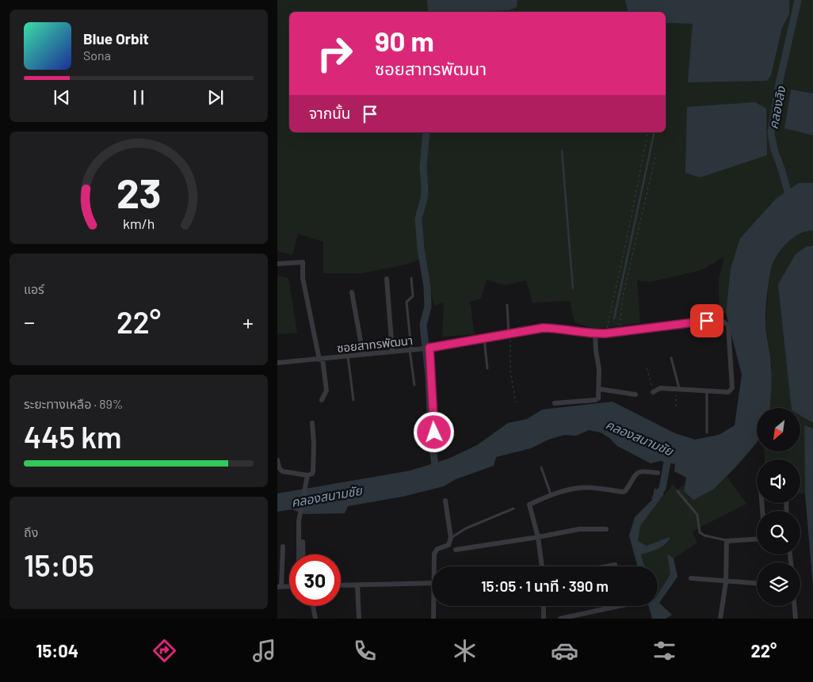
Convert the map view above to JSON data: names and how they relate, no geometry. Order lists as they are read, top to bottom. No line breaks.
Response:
{"streets":{"street":["ซอยสาทรพัฒนา"]},"water":["คลองลิง","คลองสนามชัย"],"north":"bottom left","page":{"turn":["90 m","ซอยสาทรพัฒนา"],"song":["Blue Orbit","Sona"],"then":"จากนั้น","tile":["แอร์",["ระยะทางเหลือ · 89%","445 km"],["ถึง","15:05"]],"heat":["−","22°","+"],"limit":"30","trip":"15:05 · 1 นาที · 390 m","tabs":["15:04","22°"],"gauge":["23","km/h"]}}
